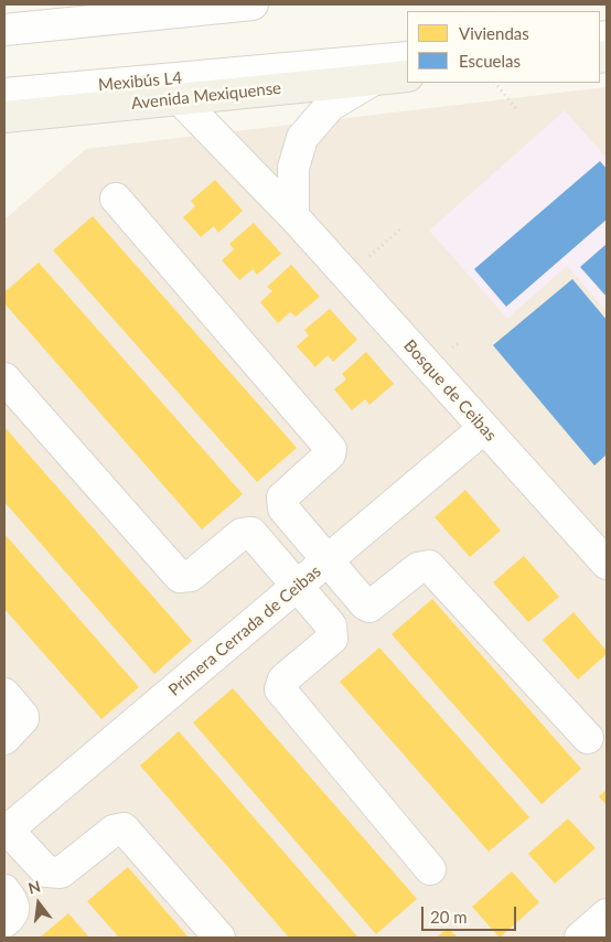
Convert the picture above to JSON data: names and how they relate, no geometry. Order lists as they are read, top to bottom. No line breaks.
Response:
{"streets":{"main road":["Avenida Mexiquense"],"street":["Mexibús L4","Bosque de Ceibas","Primera Cerrada de Ceibas"]},"crossings":[["Avenida Mexiquense","Bosque de Ceibas"],["Bosque de Ceibas","Primera Cerrada de Ceibas"]],"legend":["Viviendas","Escuelas"],"scale_bar":"20 m","north":"top"}
